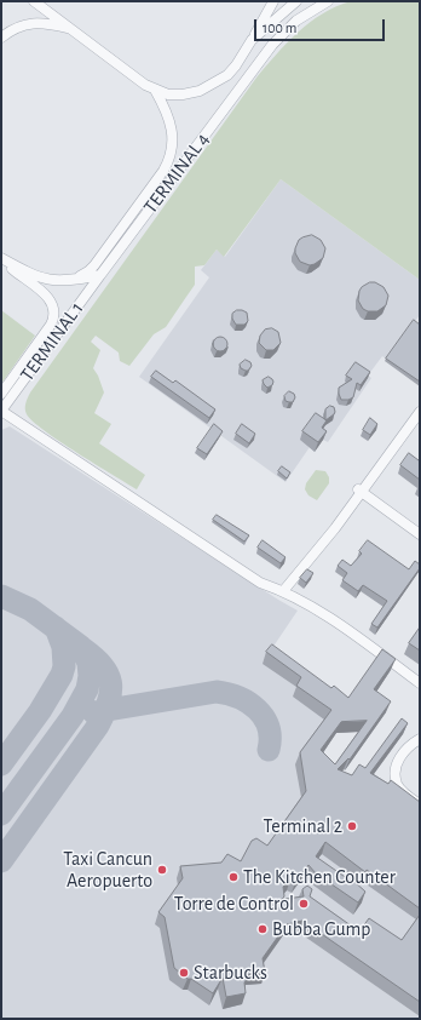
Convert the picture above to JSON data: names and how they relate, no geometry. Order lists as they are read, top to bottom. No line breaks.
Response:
{"streets":{"street":["TERMINAL 4","TERMINAL 1"]},"crossings":[["TERMINAL 4","TERMINAL 1"]],"places":["Terminal 2","Taxi Cancun Aeropuerto","The Kitchen Counter","Torre de Control","Bubba Gump","Starbucks"],"scale_bar":"100 m"}
